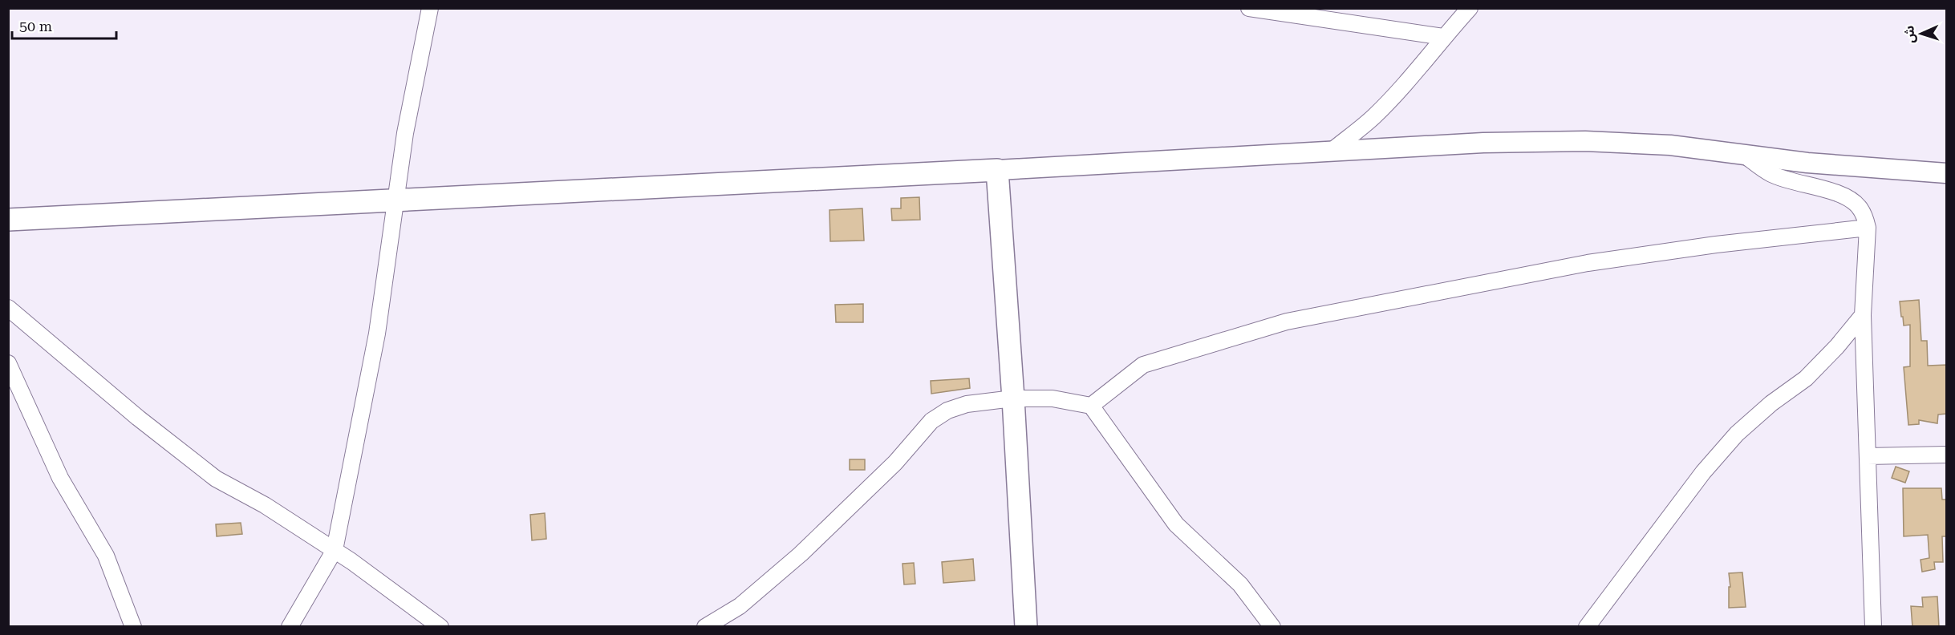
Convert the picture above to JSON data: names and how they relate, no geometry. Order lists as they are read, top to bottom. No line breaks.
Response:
{"scale_bar":"50 m","north":"left"}
